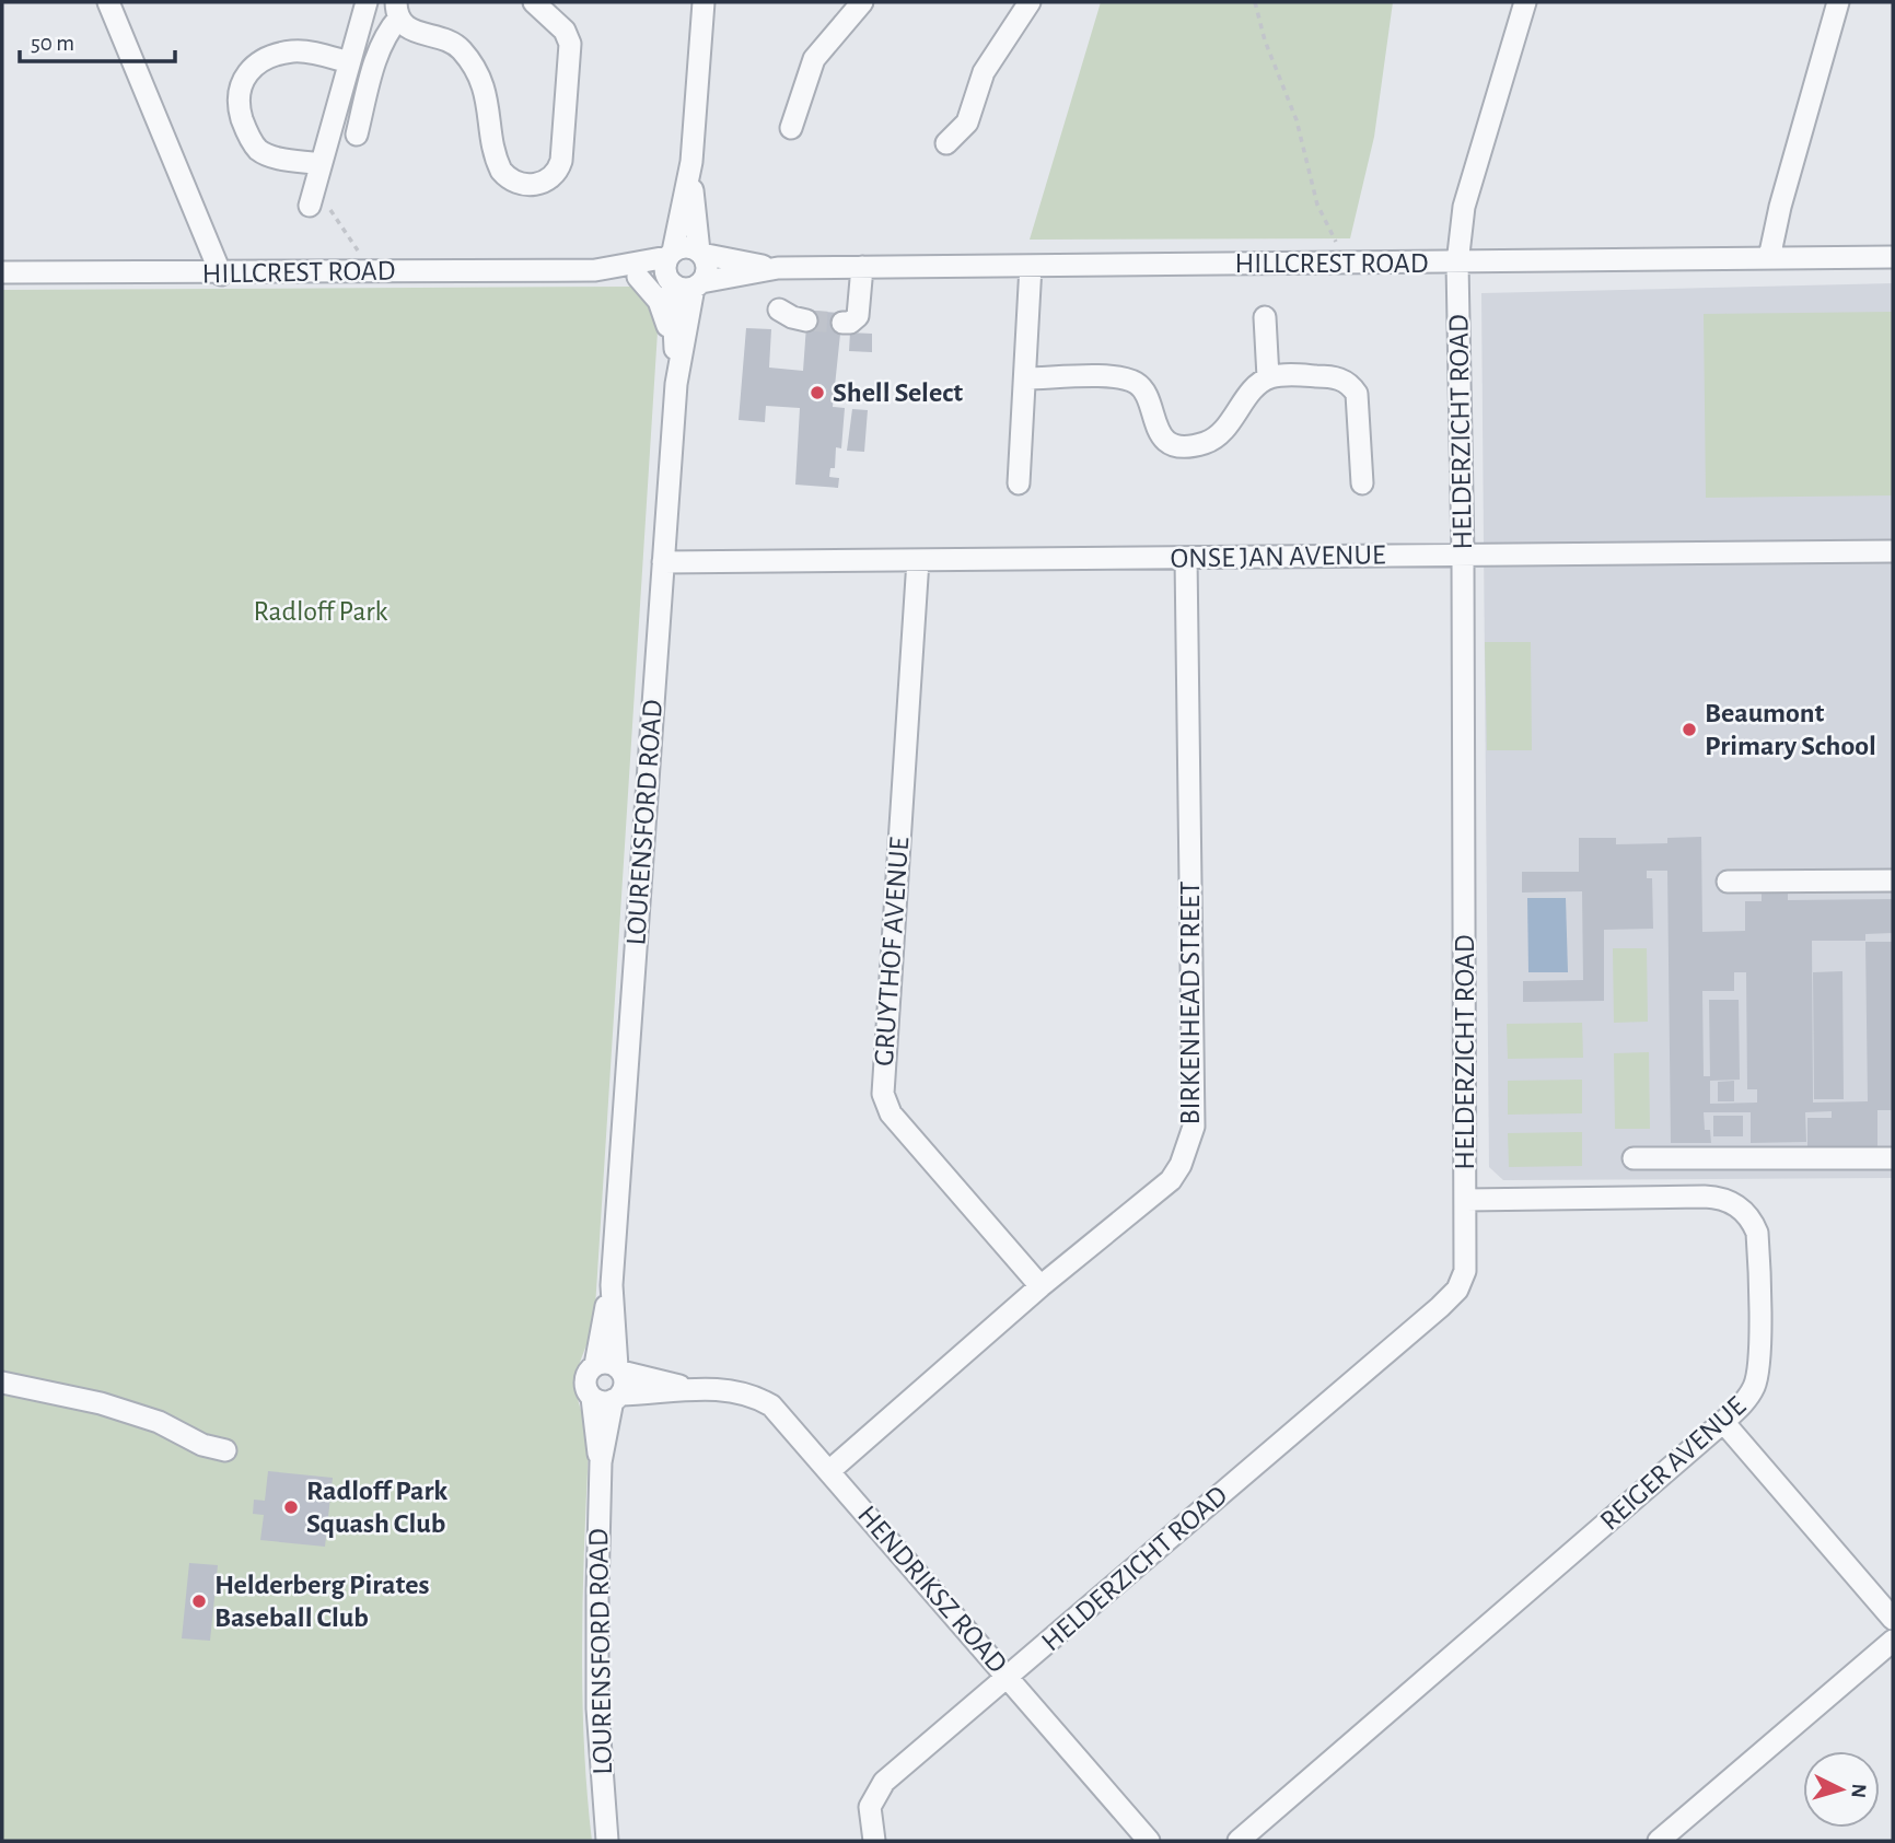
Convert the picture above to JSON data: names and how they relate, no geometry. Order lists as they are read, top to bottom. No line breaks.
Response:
{"streets":{"street":["HILLCREST ROAD","HELDERZICHT ROAD","ONSE JAN AVENUE","LOURENSFORD ROAD","GRUYTHOF AVENUE","BIRKENHEAD STREET","REIGER AVENUE","HENDRIKSZ ROAD"]},"crossings":[["HILLCREST ROAD","HELDERZICHT ROAD"],["HILLCREST ROAD","LOURENSFORD ROAD"],["HELDERZICHT ROAD","ONSE JAN AVENUE"],["HELDERZICHT ROAD","REIGER AVENUE"],["HELDERZICHT ROAD","HENDRIKSZ ROAD"],["ONSE JAN AVENUE","LOURENSFORD ROAD"],["ONSE JAN AVENUE","GRUYTHOF AVENUE"],["ONSE JAN AVENUE","BIRKENHEAD STREET"],["LOURENSFORD ROAD","HENDRIKSZ ROAD"],["GRUYTHOF AVENUE","BIRKENHEAD STREET"],["BIRKENHEAD STREET","HENDRIKSZ ROAD"]],"parks":["Radloff Park"],"places":["Shell Select","Beaumont Primary School","Radloff Park Squash Club","Helderberg Pirates Baseball Club"],"scale_bar":"50 m","north":"right"}
